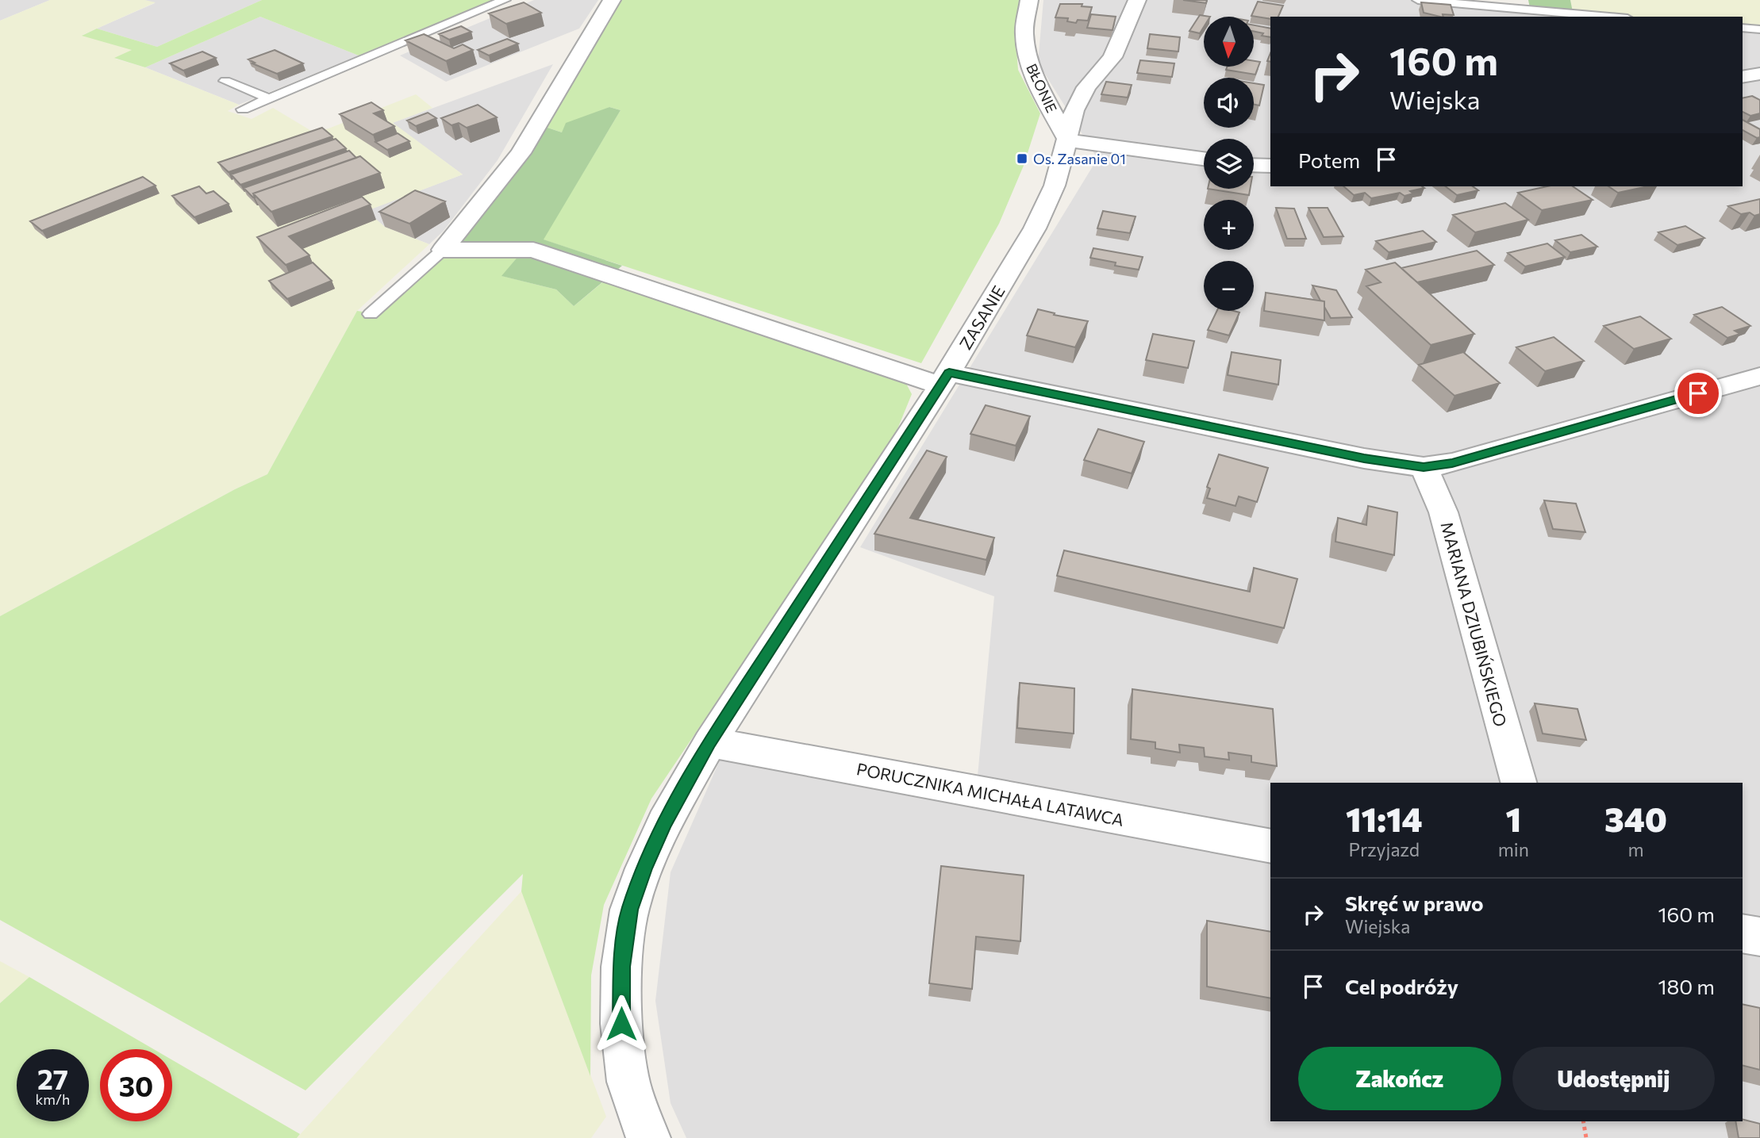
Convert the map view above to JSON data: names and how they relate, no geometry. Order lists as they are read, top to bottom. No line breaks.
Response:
{"streets":{"street":["BŁONIE","ZASANIE","MARIANA DZIUBIŃSKIEGO","PORUCZNIKA MICHAŁA LATAWCA"]},"crossings":[["BŁONIE","ZASANIE"],["ZASANIE","PORUCZNIKA MICHAŁA LATAWCA"]],"places":{"transit":["Os. Zasanie 01"]},"north":"bottom","page":{"map_buttons":["+","−"],"turn":["160 m","Wiejska"],"then":"Potem","eta":["11:14","Przyjazd","1","min","340","m"],"list":[{"name":"Skręć w prawo","note":"Wiejska","value":"160 m"},{"name":"Cel podróży","value":"180 m"}],"buttons":["Zakończ","Udostępnij"],"speed":"27 km/h","limit":"30"}}
